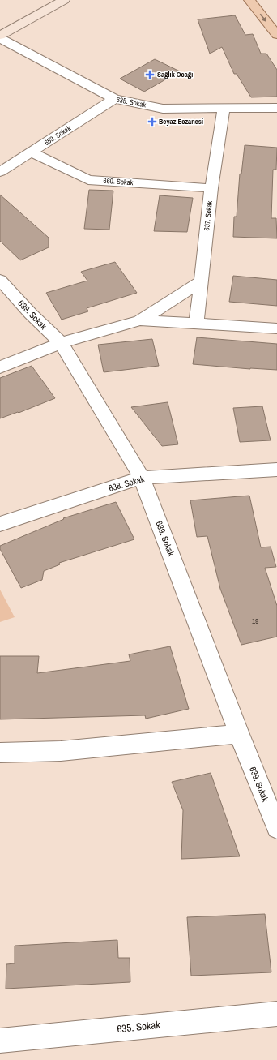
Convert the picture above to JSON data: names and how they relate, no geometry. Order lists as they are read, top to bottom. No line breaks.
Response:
{"streets":{"street":["635. Sokak","659. Sokak","660. Sokak","637. Sokak","639. Sokak","638. Sokak"]},"crossings":[["635. Sokak","659. Sokak"],["635. Sokak","637. Sokak"],["659. Sokak","660. Sokak"],["660. Sokak","637. Sokak"],["639. Sokak","638. Sokak"]],"places":{"health":["Sağlık Ocağı","Beyaz Eczanesi"]},"house_numbers":["19"]}
